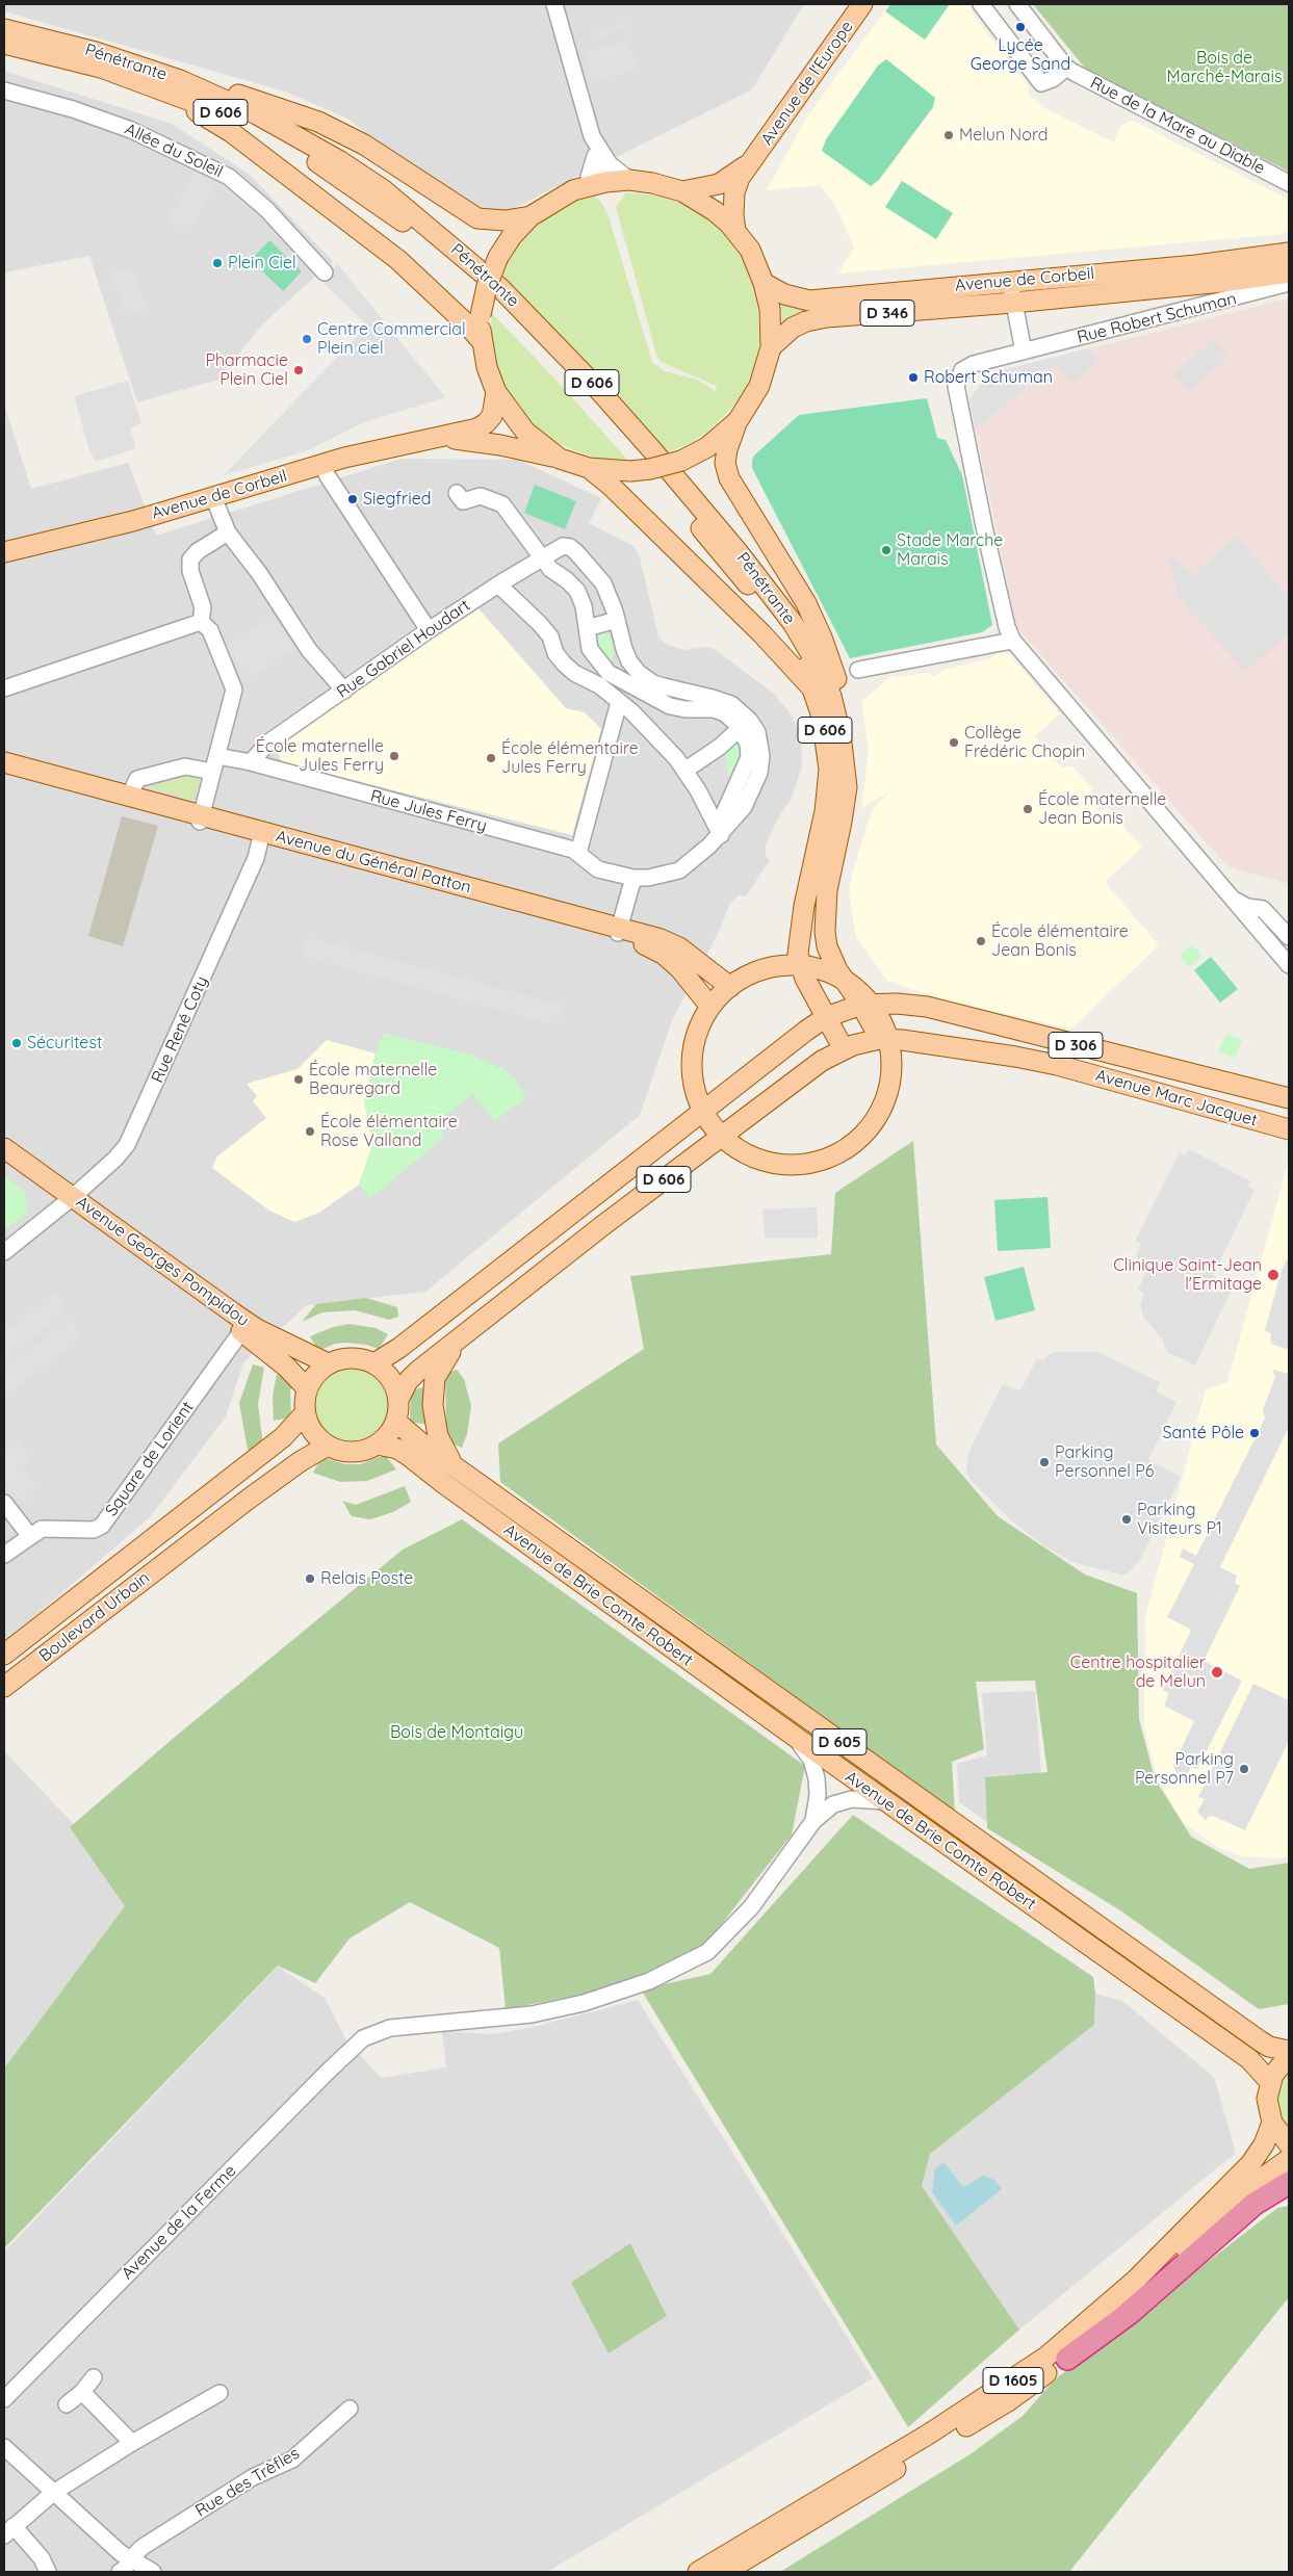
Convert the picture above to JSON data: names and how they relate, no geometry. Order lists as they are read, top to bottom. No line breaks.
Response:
{"streets":{"main road":["Pénétrante","Avenue de l'Europe","D 606","Avenue de Corbeil","D 346","Avenue du Général Patton","D 306","Avenue Marc Jacquet","Avenue Georges Pompidou","Avenue de Brie Comte Robert","Boulevard Urbain","D 605","D 1605"],"street":["Rue de la Mare au Diable","Allée du Soleil","Rue Robert Schuman","Rue Gabriel Houdart","Rue Jules Ferry","Rue René Coty","Square de Lorient","Avenue de la Ferme","Rue des Trèfles"]},"crossings":[["Pénétrante","D 606"],["D 606","Avenue Marc Jacquet"],["D 606","Avenue Georges Pompidou"],["D 606","Avenue de Brie Comte Robert"],["D 606","Boulevard Urbain"],["Rue Gabriel Houdart","Rue Jules Ferry"],["Rue Jules Ferry","Avenue du Général Patton"],["Avenue du Général Patton","Rue René Coty"],["Rue René Coty","Avenue Georges Pompidou"],["Avenue Georges Pompidou","Square de Lorient"],["Avenue Georges Pompidou","Avenue de Brie Comte Robert"],["Avenue Georges Pompidou","Boulevard Urbain"],["Avenue de Brie Comte Robert","Boulevard Urbain"]],"parks":["Bois de Marché-Marais","Bois de Montaigu"],"places":["Lycée George Sand","Melun Nord","Plein Ciel","Centre Commercial Plein ciel","Pharmacie Plein Ciel","Robert Schuman","Siegfried","Stade Marche Marais","Collège Frédéric Chopin","École maternelle Jules Ferry","École élémentaire Jules Ferry","École maternelle Jean Bonis","École élémentaire Jean Bonis","Sécuritest","École maternelle Beauregard","École élémentaire Rose Valland","Clinique Saint-Jean l'Ermitage","Santé Pôle","Parking Personnel P6","Parking Visiteurs P1","Relais Poste","Centre hospitalier de Melun","Parking Personnel P7"]}
